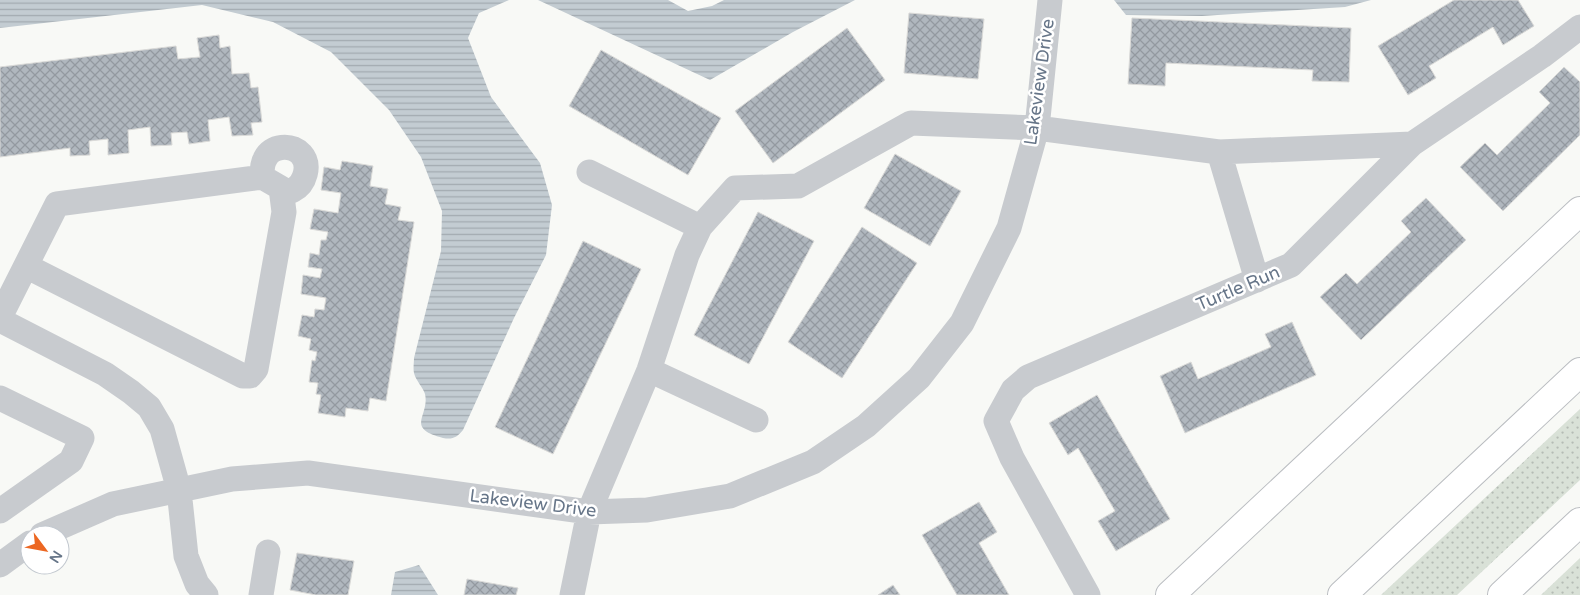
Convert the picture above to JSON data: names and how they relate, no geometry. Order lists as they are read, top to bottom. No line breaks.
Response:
{"streets":{"street":["Lakeview Drive","Turtle Run"]},"north":"bottom right"}
